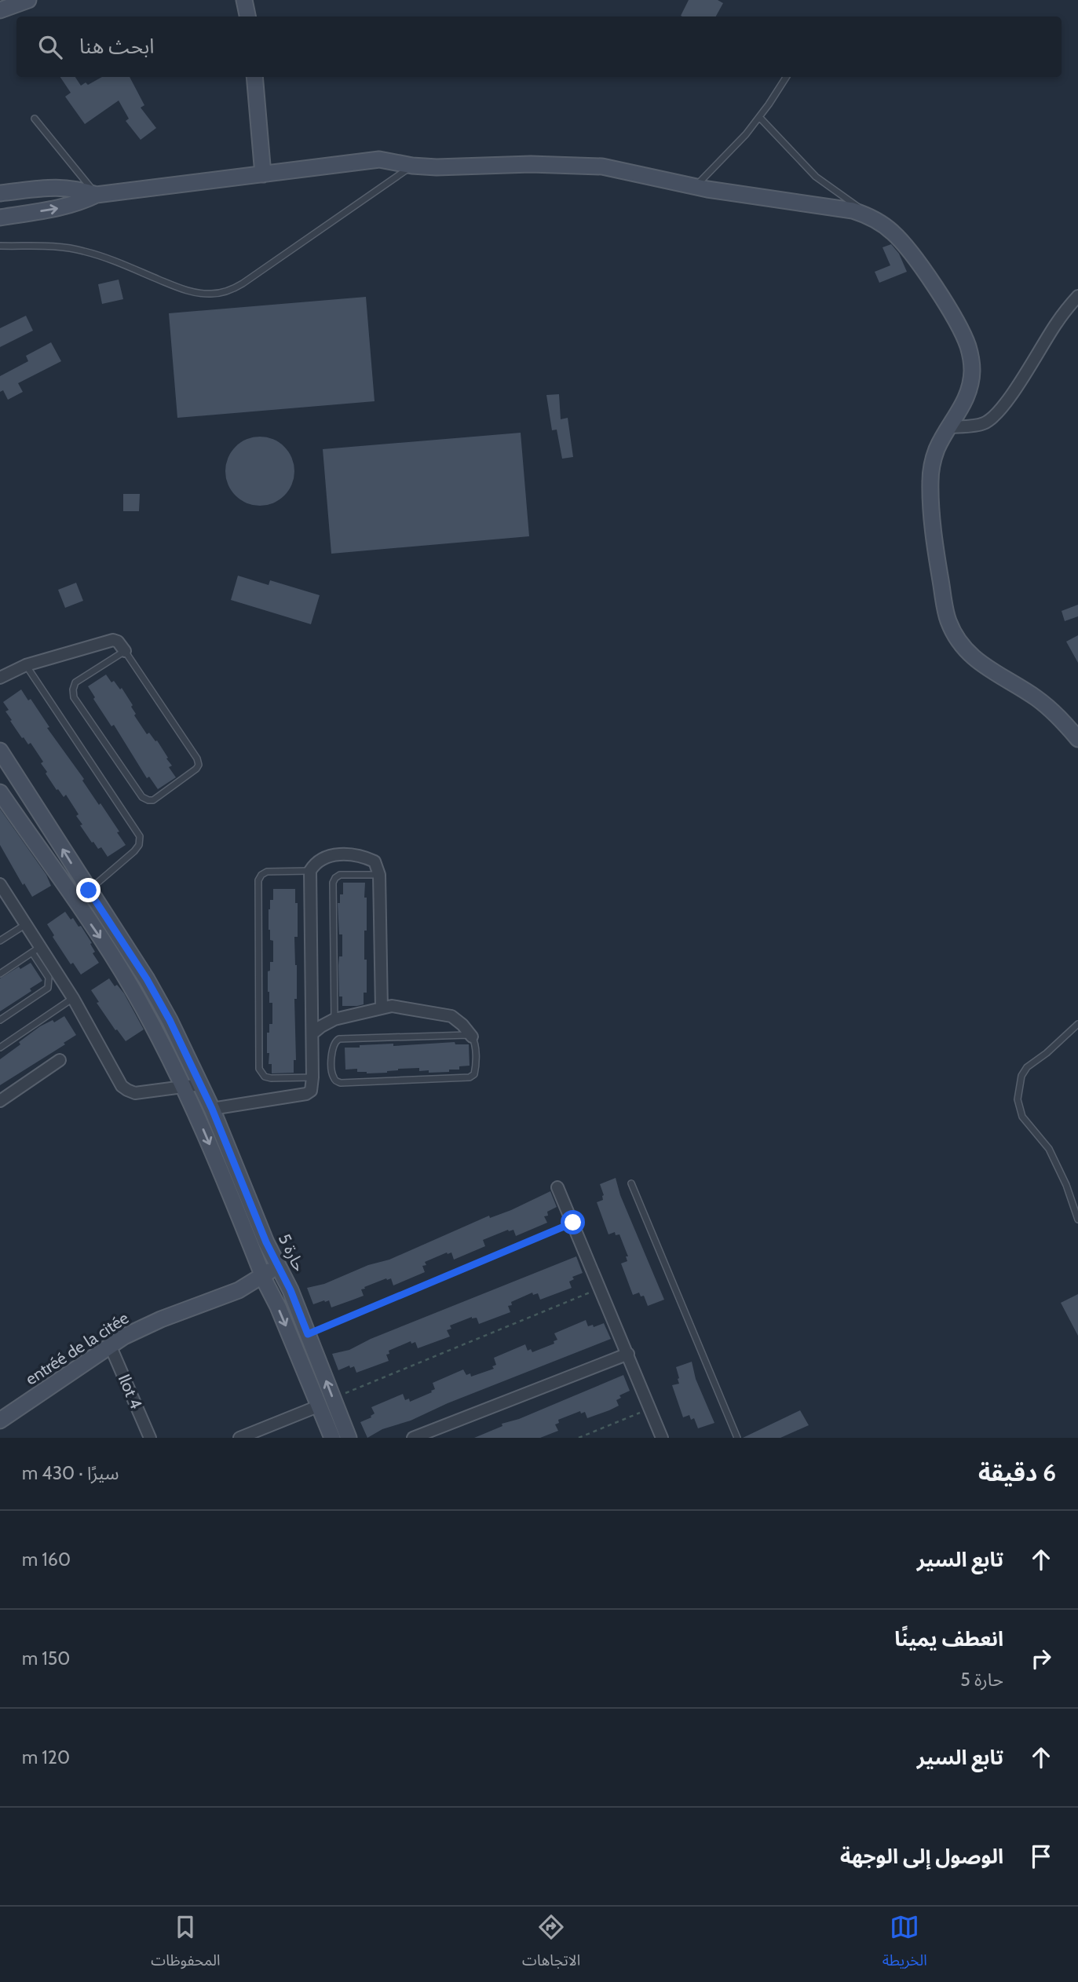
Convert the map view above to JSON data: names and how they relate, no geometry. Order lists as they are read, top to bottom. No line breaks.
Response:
{"streets":{"street":["حارة 5","entréé de la citée","Ilot 4"]},"crossings":[["حارة 5","entréé de la citée"],["entréé de la citée","Ilot 4"]],"page":{"search":"ابحث هنا","heading":["6 دقيقة","سيرًا · 430 m"],"list":[["تابع السير","160 m"],["انعطف يمينًا","حارة 5","150 m"],["تابع السير","120 m"],"الوصول إلى الوجهة"],"nav":["الخريطة","الاتجاهات","المحفوظات"]}}
